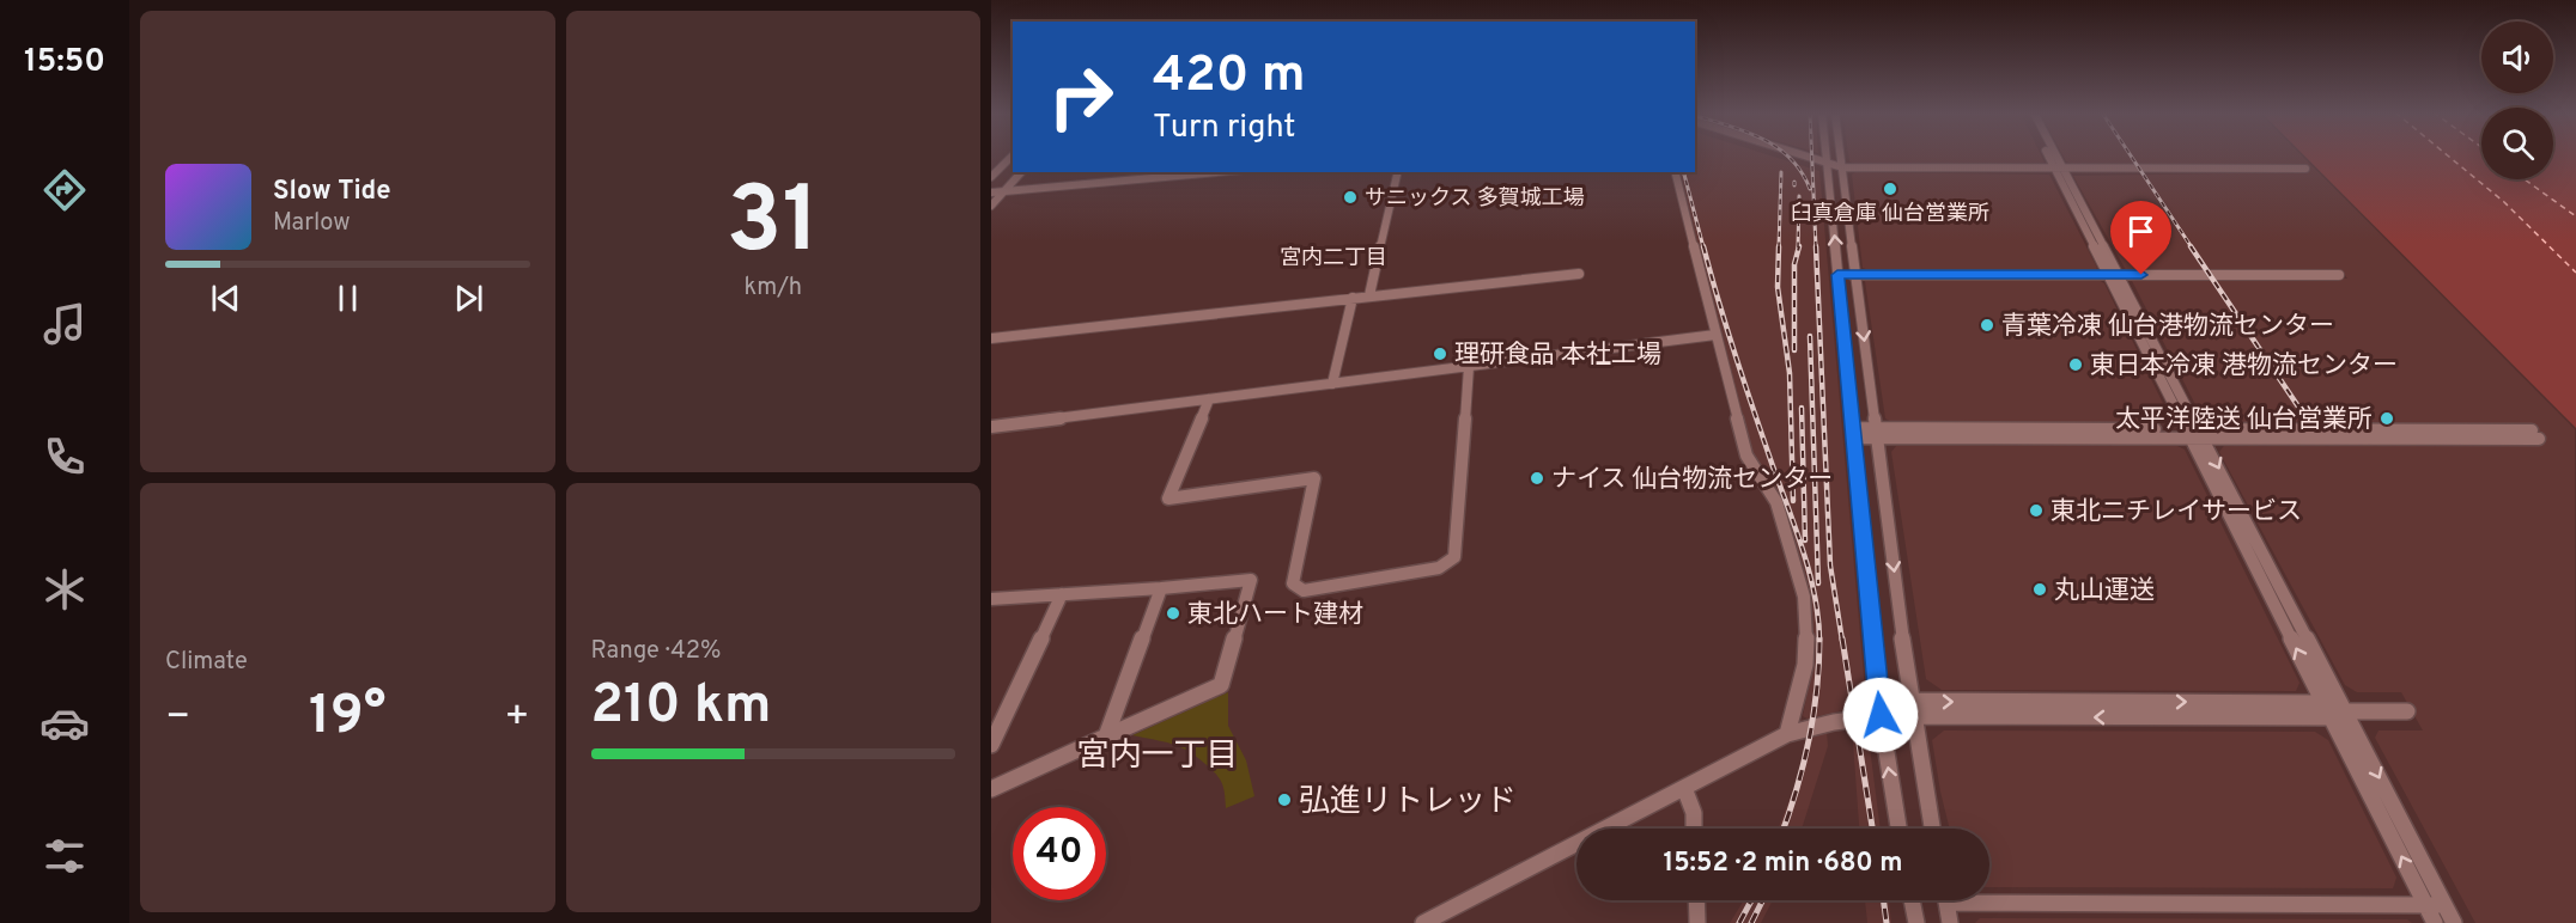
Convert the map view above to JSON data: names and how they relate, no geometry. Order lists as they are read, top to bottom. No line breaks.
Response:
{"districts":["宮内二丁目","宮内一丁目"],"places":["臼真倉庫 仙台営業所","サニックス 多賀城工場","青葉冷凍 仙台港物流センター","理研食品 本社工場","東日本冷凍 港物流センター","太平洋陸送 仙台営業所","ナイス 仙台物流センター","東北ニチレイサービス","丸山運送","東北ハート建材","弘進リトレッド"],"page":{"tabs":"15:50","tile":[["31","km/h"],"Climate",["Range · 42%","210 km"]],"turn":["420 m","Turn right"],"song":["Slow Tide","Marlow"],"heat":["−","19°","+"],"limit":"40","trip":"15:52 · 2 min · 680 m"}}
